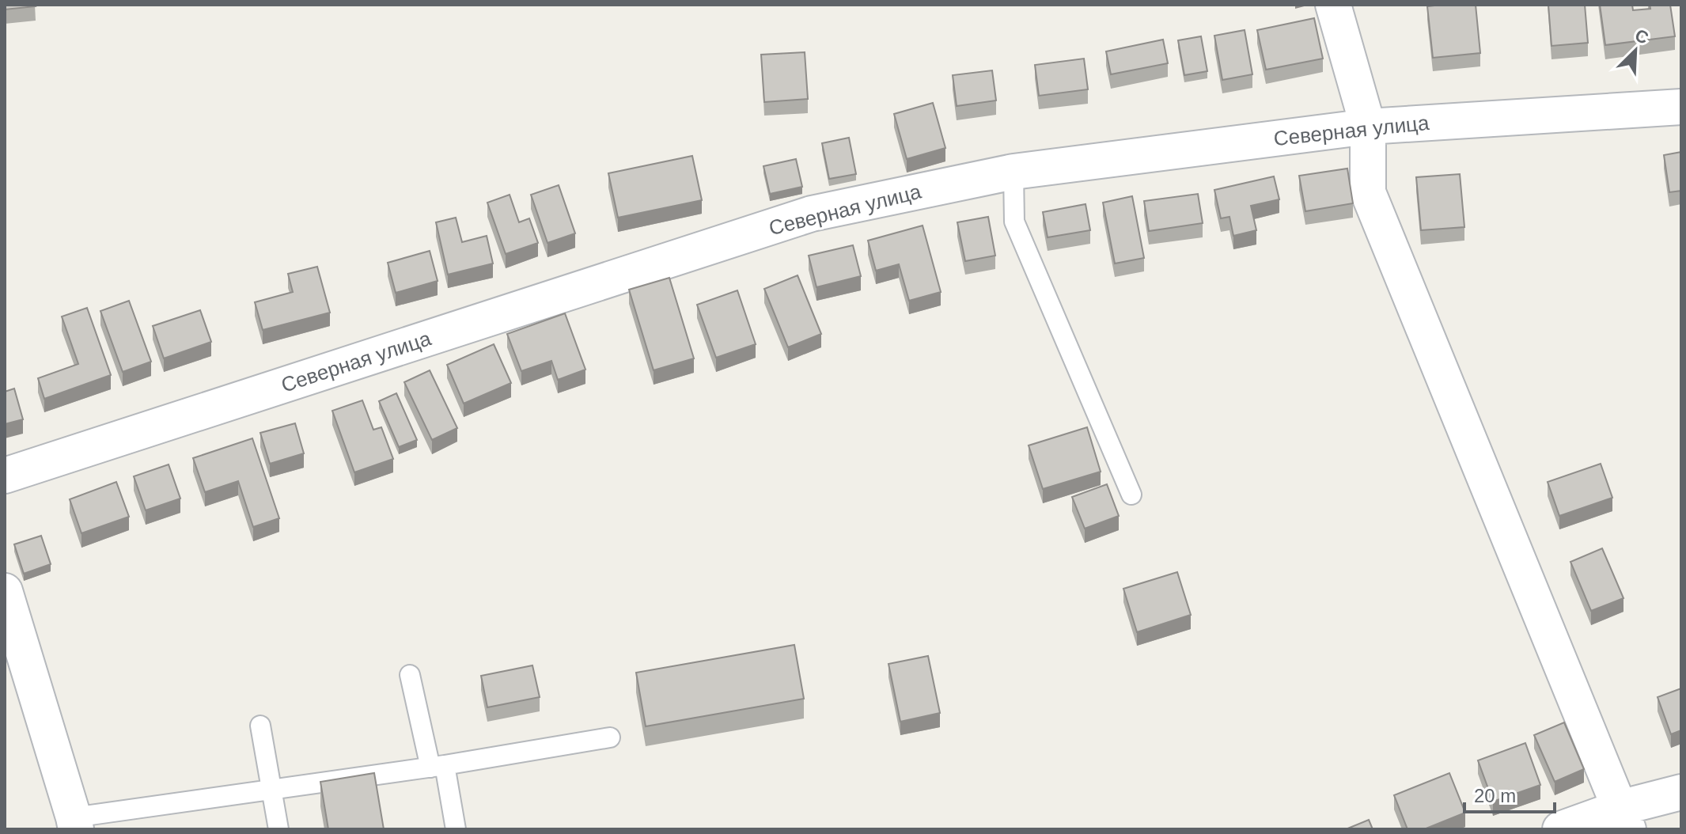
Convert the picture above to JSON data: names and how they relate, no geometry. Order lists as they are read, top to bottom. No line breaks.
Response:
{"streets":{"street":["Северная улица"]},"scale_bar":"20 m","north":"top right"}
